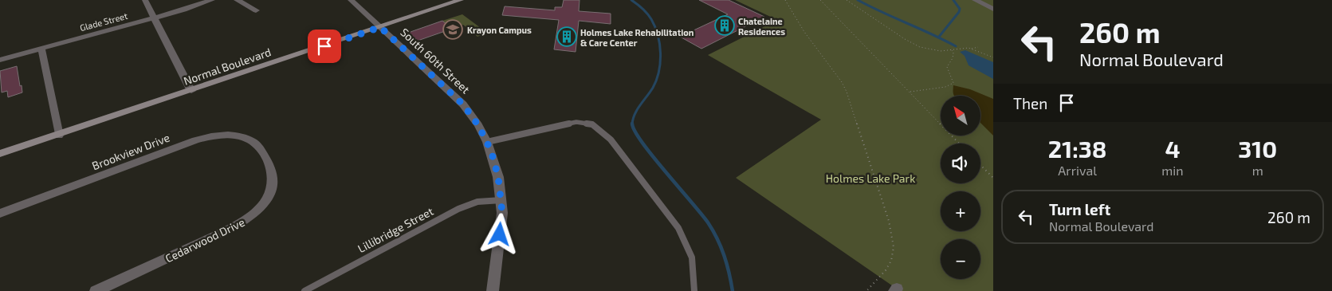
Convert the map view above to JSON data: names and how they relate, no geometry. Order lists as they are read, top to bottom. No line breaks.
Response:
{"streets":{"main road":["Normal Boulevard"],"street":["Glade Street","South 60th Street","Brookview Drive","Cedarwood Drive"],"lane":["Lillibridge Street"]},"crossings":[["South 60th Street","Normal Boulevard"],["South 60th Street","Lillibridge Street"],["Brookview Drive","Cedarwood Drive"]],"parks":["Holmes Lake Park"],"places":{"building":["Chatelaine Residences","Holmes Lake Rehabilitation & Care Center"],"school or university":["Krayon Campus"]},"north":"top left","page":{"turn":["260 m","Normal Boulevard"],"then":"Then","map_buttons":["+","−"],"eta":["21:38","Arrival","4","min","310","m"],"list":[{"name":"Turn left","note":"Normal Boulevard","value":"260 m"}]}}
